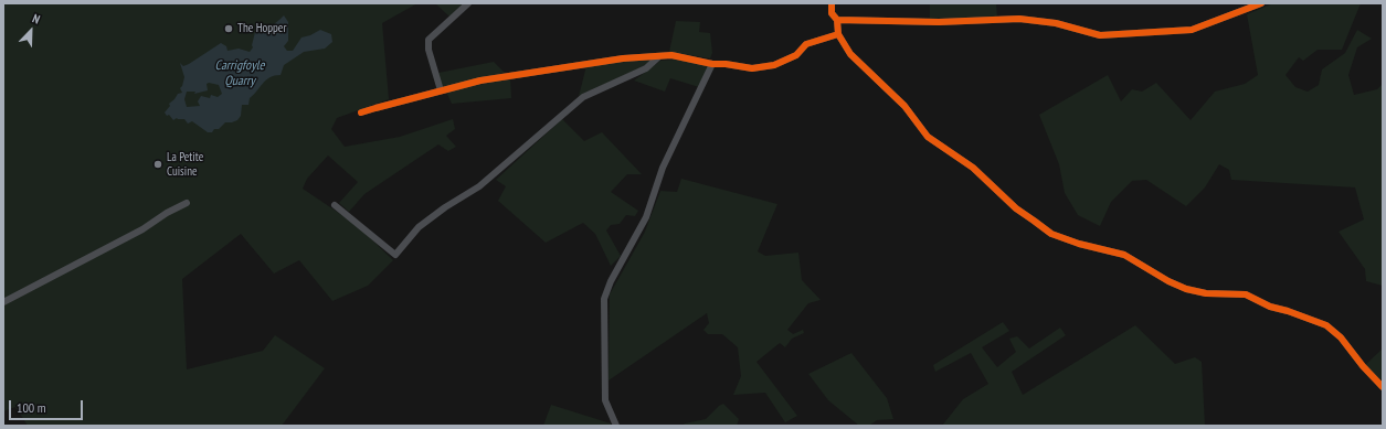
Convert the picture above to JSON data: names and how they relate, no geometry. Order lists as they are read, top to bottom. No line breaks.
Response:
{"water":["Carrigfoyle Quarry"],"places":["The Hopper","La Petite Cuisine"],"scale_bar":"100 m","north":"top right"}
